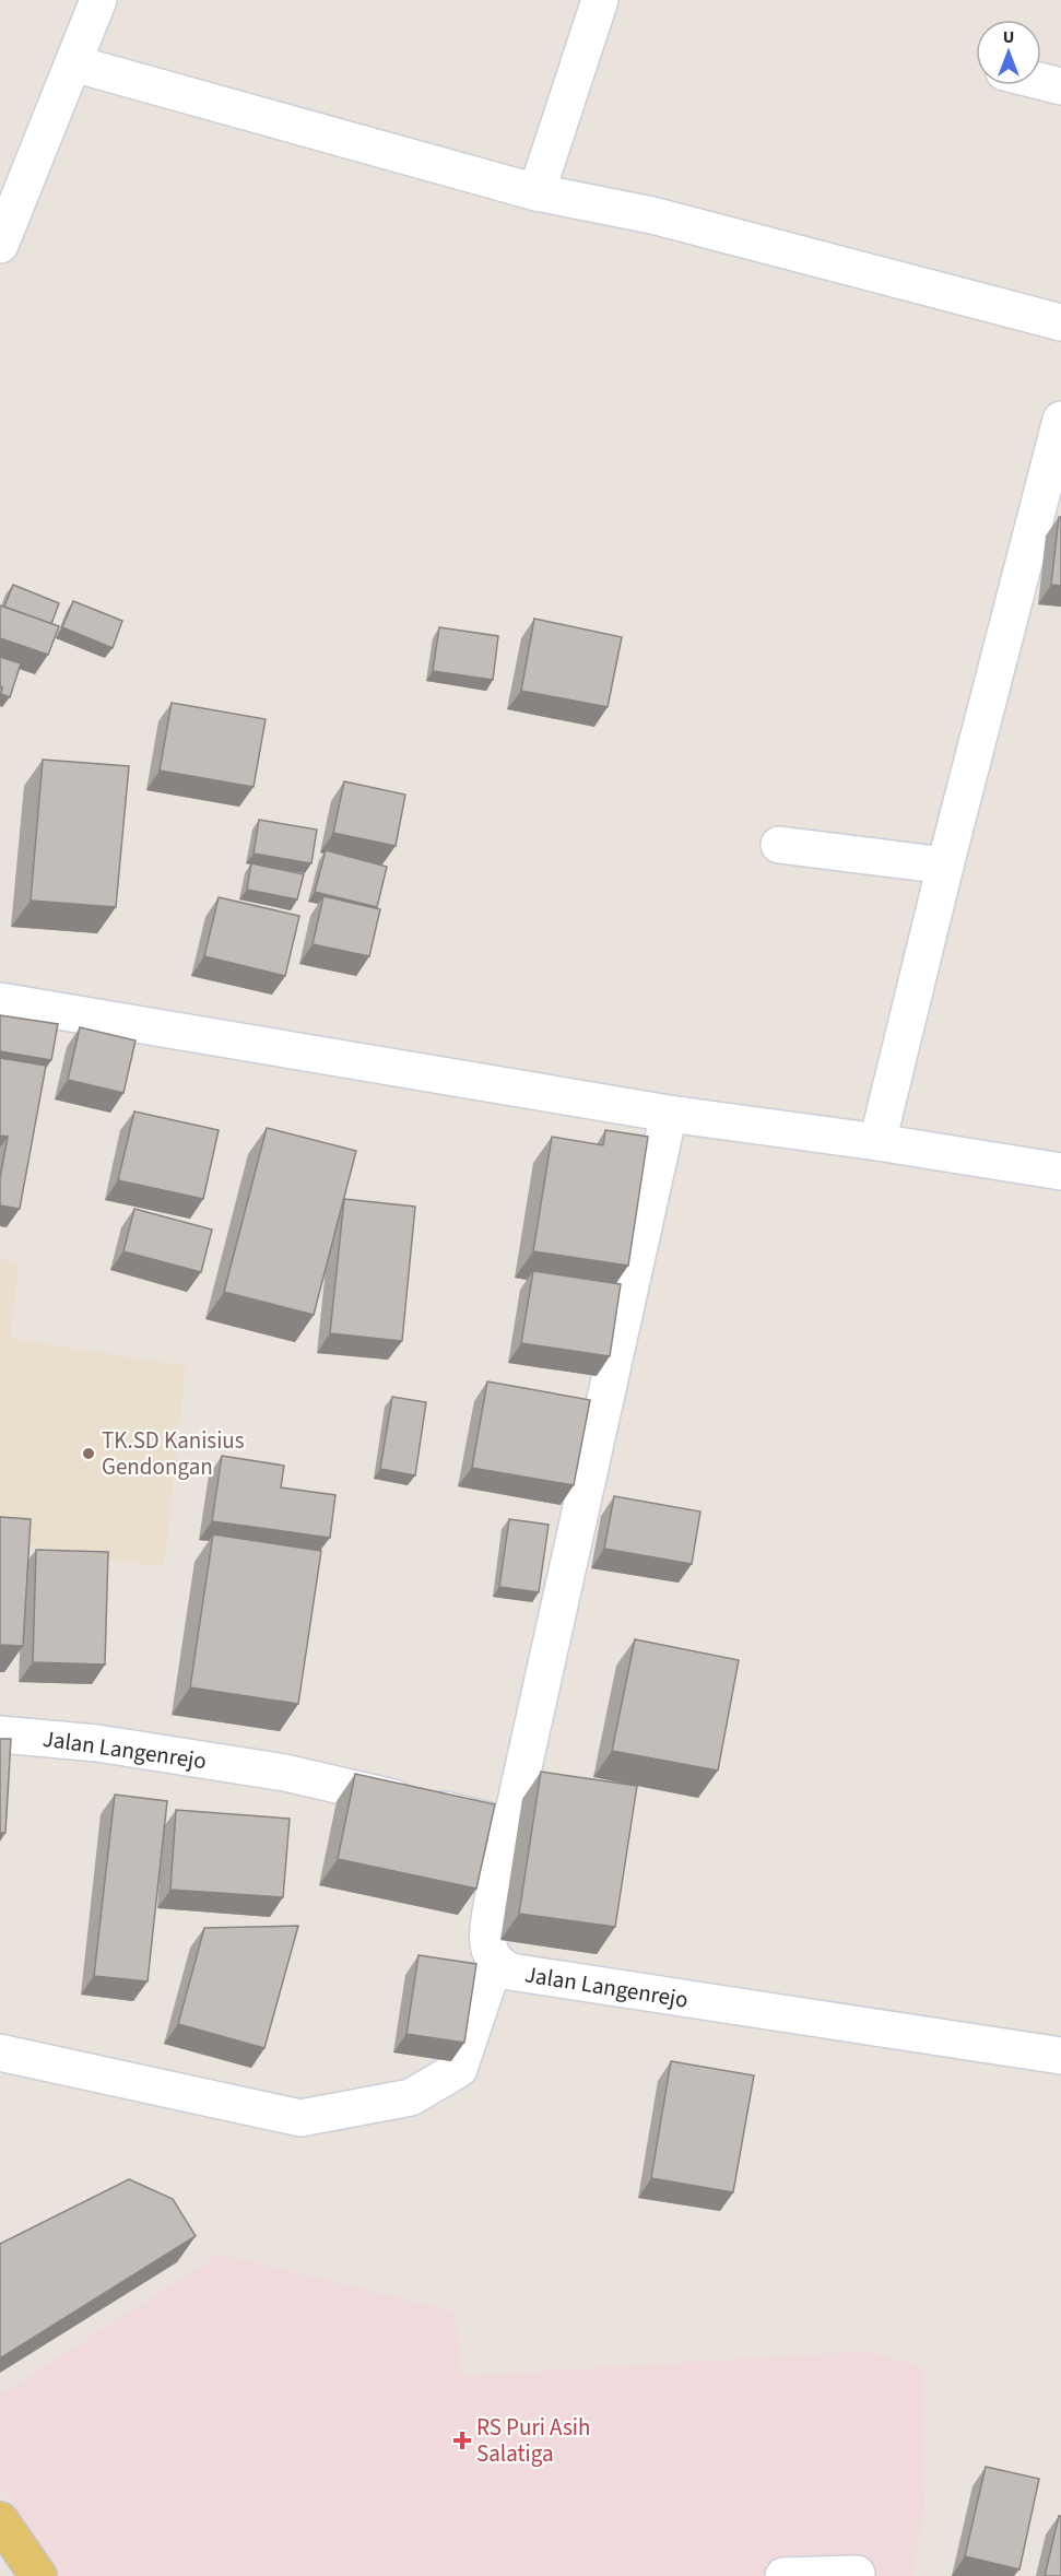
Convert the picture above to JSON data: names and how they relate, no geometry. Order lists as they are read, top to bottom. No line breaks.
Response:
{"streets":{"street":["Jalan Langenrejo"]},"places":{"other":["TK.SD Kanisius Gendongan"],"health":["RS Puri Asih Salatiga"]},"north":"top"}
